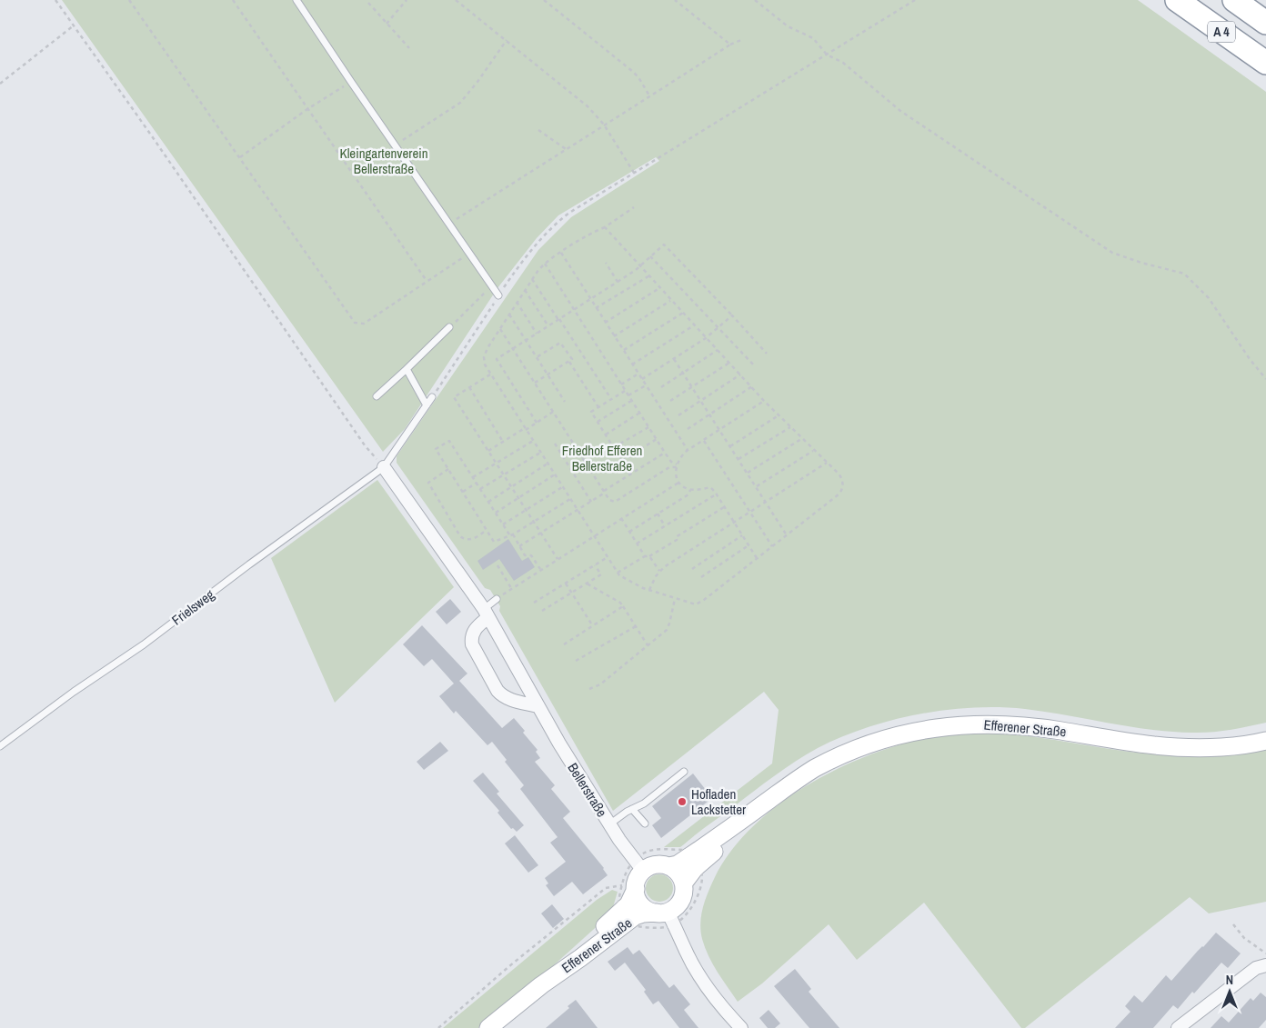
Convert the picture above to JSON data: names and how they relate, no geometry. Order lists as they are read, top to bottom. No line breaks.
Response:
{"streets":{"highway":["A 4"],"street":["Efferener Straße","Bellerstraße"],"lane":["Frielsweg"]},"crossings":[["Frielsweg","Bellerstraße"],["Efferener Straße","Bellerstraße"]],"parks":["Kleingartenverein Bellerstraße","Friedhof Efferen Bellerstraße"],"places":["Hofladen Lackstetter"],"north":"top"}
